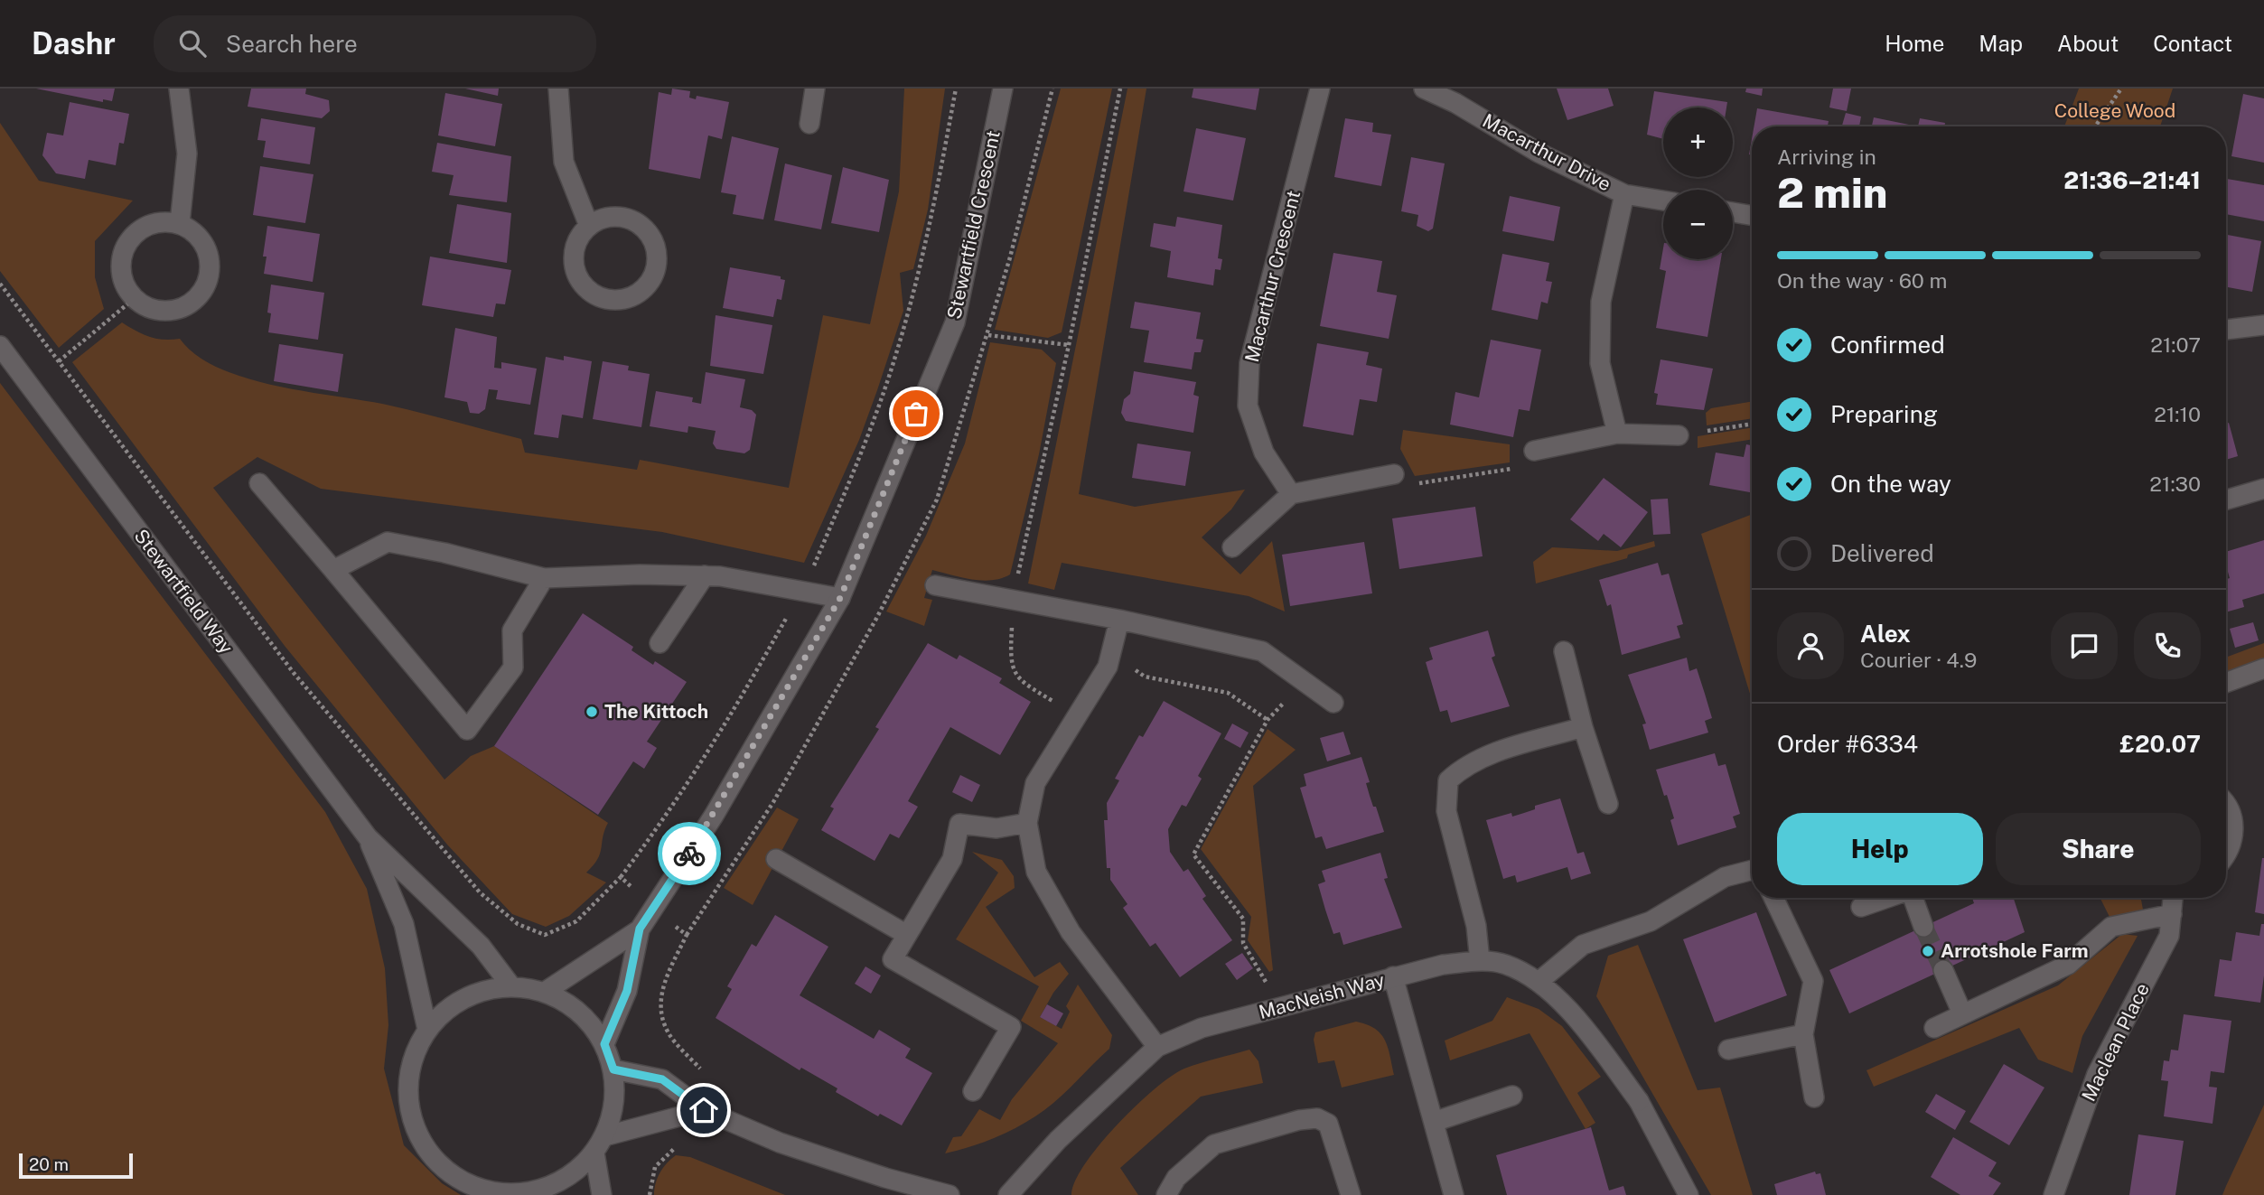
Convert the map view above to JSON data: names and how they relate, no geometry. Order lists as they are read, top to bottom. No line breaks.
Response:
{"streets":{"street":["Macarthur Drive","Stewartfield Crescent","Macarthur Crescent","Stewartfield Way","MacNeish Way","Maclean Place"]},"crossings":[["Stewartfield Crescent","Stewartfield Way"]],"parks":["College Wood"],"places":["The Kittoch","Arrotshole Farm"],"scale_bar":"20 m","page":{"header":"Dashr","search":"Search here","nav":["Home","Map","About","Contact"],"map_buttons":["+","−"],"heading":["2 min","Arriving in","21:36–21:41"],"panel":["Alex","Courier · 4.9","Order #6334","£20.07"],"bar":"On the way · 60 m","list":[["Confirmed","21:07"],["Preparing","21:10"],["On the way","21:30"],"Delivered"],"buttons":["Help","Share"],"scale":"20 m"}}
